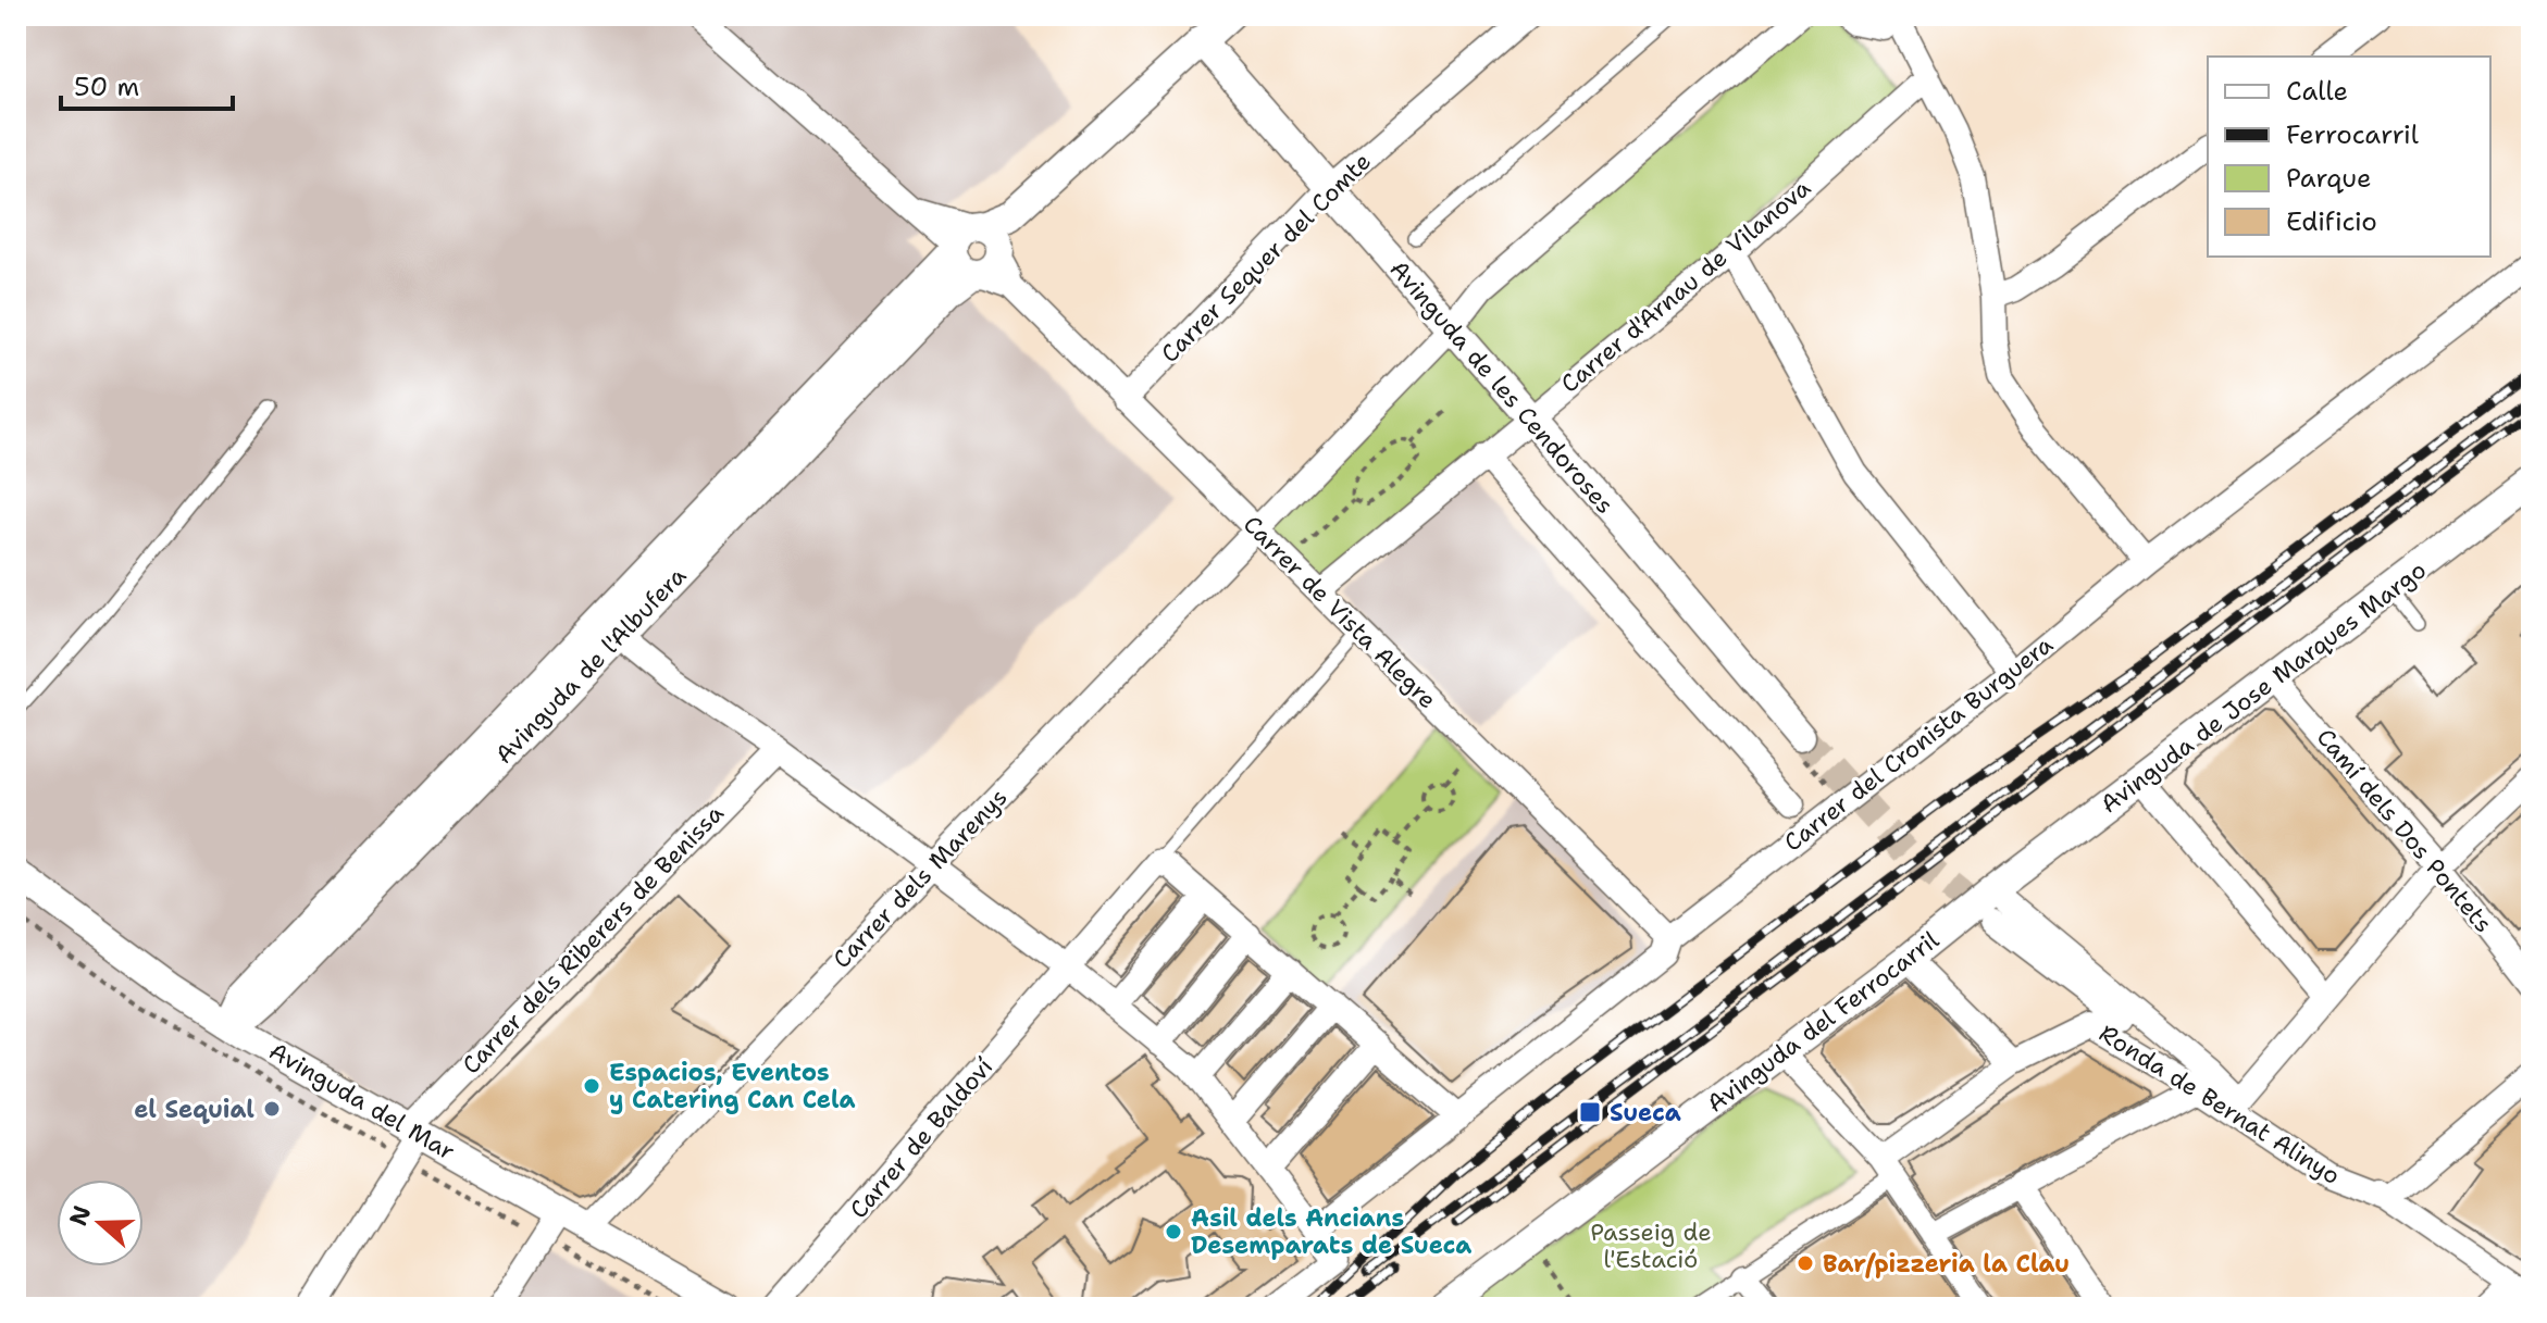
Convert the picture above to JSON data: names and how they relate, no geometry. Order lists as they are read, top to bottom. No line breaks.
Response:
{"streets":{"street":["Carrer Sequer del Comte","Carrer d'Arnau de Vilanova","Avinguda de les Cendoroses","Carrer de Vista Alegre","Avinguda de l'Albufera","Avinguda de Jose Marques Margo","Carrer del Cronista Burguera","Camí dels Dos Pontets","Carrer dels Marenys","Carrer dels Riberers de Benissa","Avinguda del Ferrocarril","Avinguda del Mar","Ronda de Bernat Alinyo","Carrer de Baldoví"]},"crossings":[["Carrer Sequer del Comte","Avinguda de les Cendoroses"],["Carrer Sequer del Comte","Carrer de Vista Alegre"],["Carrer d'Arnau de Vilanova","Avinguda de les Cendoroses"],["Carrer d'Arnau de Vilanova","Carrer de Vista Alegre"],["Avinguda de les Cendoroses","Avinguda de l'Albufera"],["Avinguda de les Cendoroses","Carrer dels Marenys"],["Carrer de Vista Alegre","Avinguda de l'Albufera"],["Carrer de Vista Alegre","Carrer del Cronista Burguera"],["Carrer de Vista Alegre","Carrer dels Marenys"],["Avinguda de l'Albufera","Avinguda del Mar"],["Avinguda de Jose Marques Margo","Camí dels Dos Pontets"],["Avinguda de Jose Marques Margo","Avinguda del Ferrocarril"],["Carrer dels Marenys","Avinguda del Mar"],["Carrer dels Riberers de Benissa","Avinguda del Mar"]],"parks":["Passeig de l'Estació"],"places":{"other":["Espacios, Eventos y Catering Can Cela","el Sequial","Asil dels Ancians Desemparats de Sueca","Bar/pizzeria la Clau"],"transit":["Sueca"]},"legend":["Calle","Ferrocarril","Parque","Edificio"],"scale_bar":"50 m","north":"left"}
